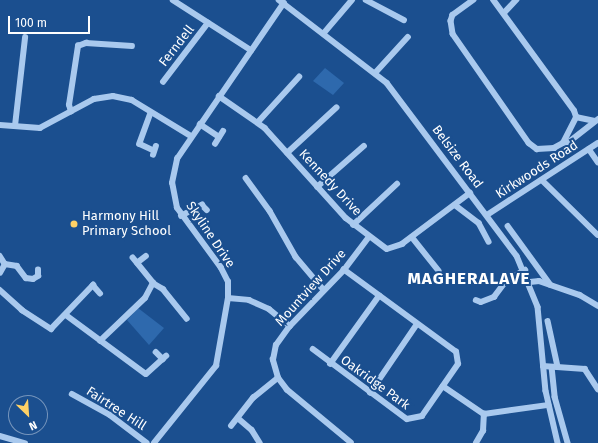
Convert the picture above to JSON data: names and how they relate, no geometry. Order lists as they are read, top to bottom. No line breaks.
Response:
{"streets":{"street":["Ferndell","Belsize Road","Kirkwoods Road","Kennedy Drive","Skyline Drive","Mountview Drive","Oakridge Park","Fairtree Hill"]},"crossings":[["Belsize Road","Kirkwoods Road"],["Belsize Road","Kennedy Drive"],["Belsize Road","Skyline Drive"],["Kennedy Drive","Skyline Drive"],["Kennedy Drive","Mountview Drive"]],"districts":["MAGHERALAVE"],"places":["Harmony Hill Primary School"],"scale_bar":"100 m","north":"bottom right"}
